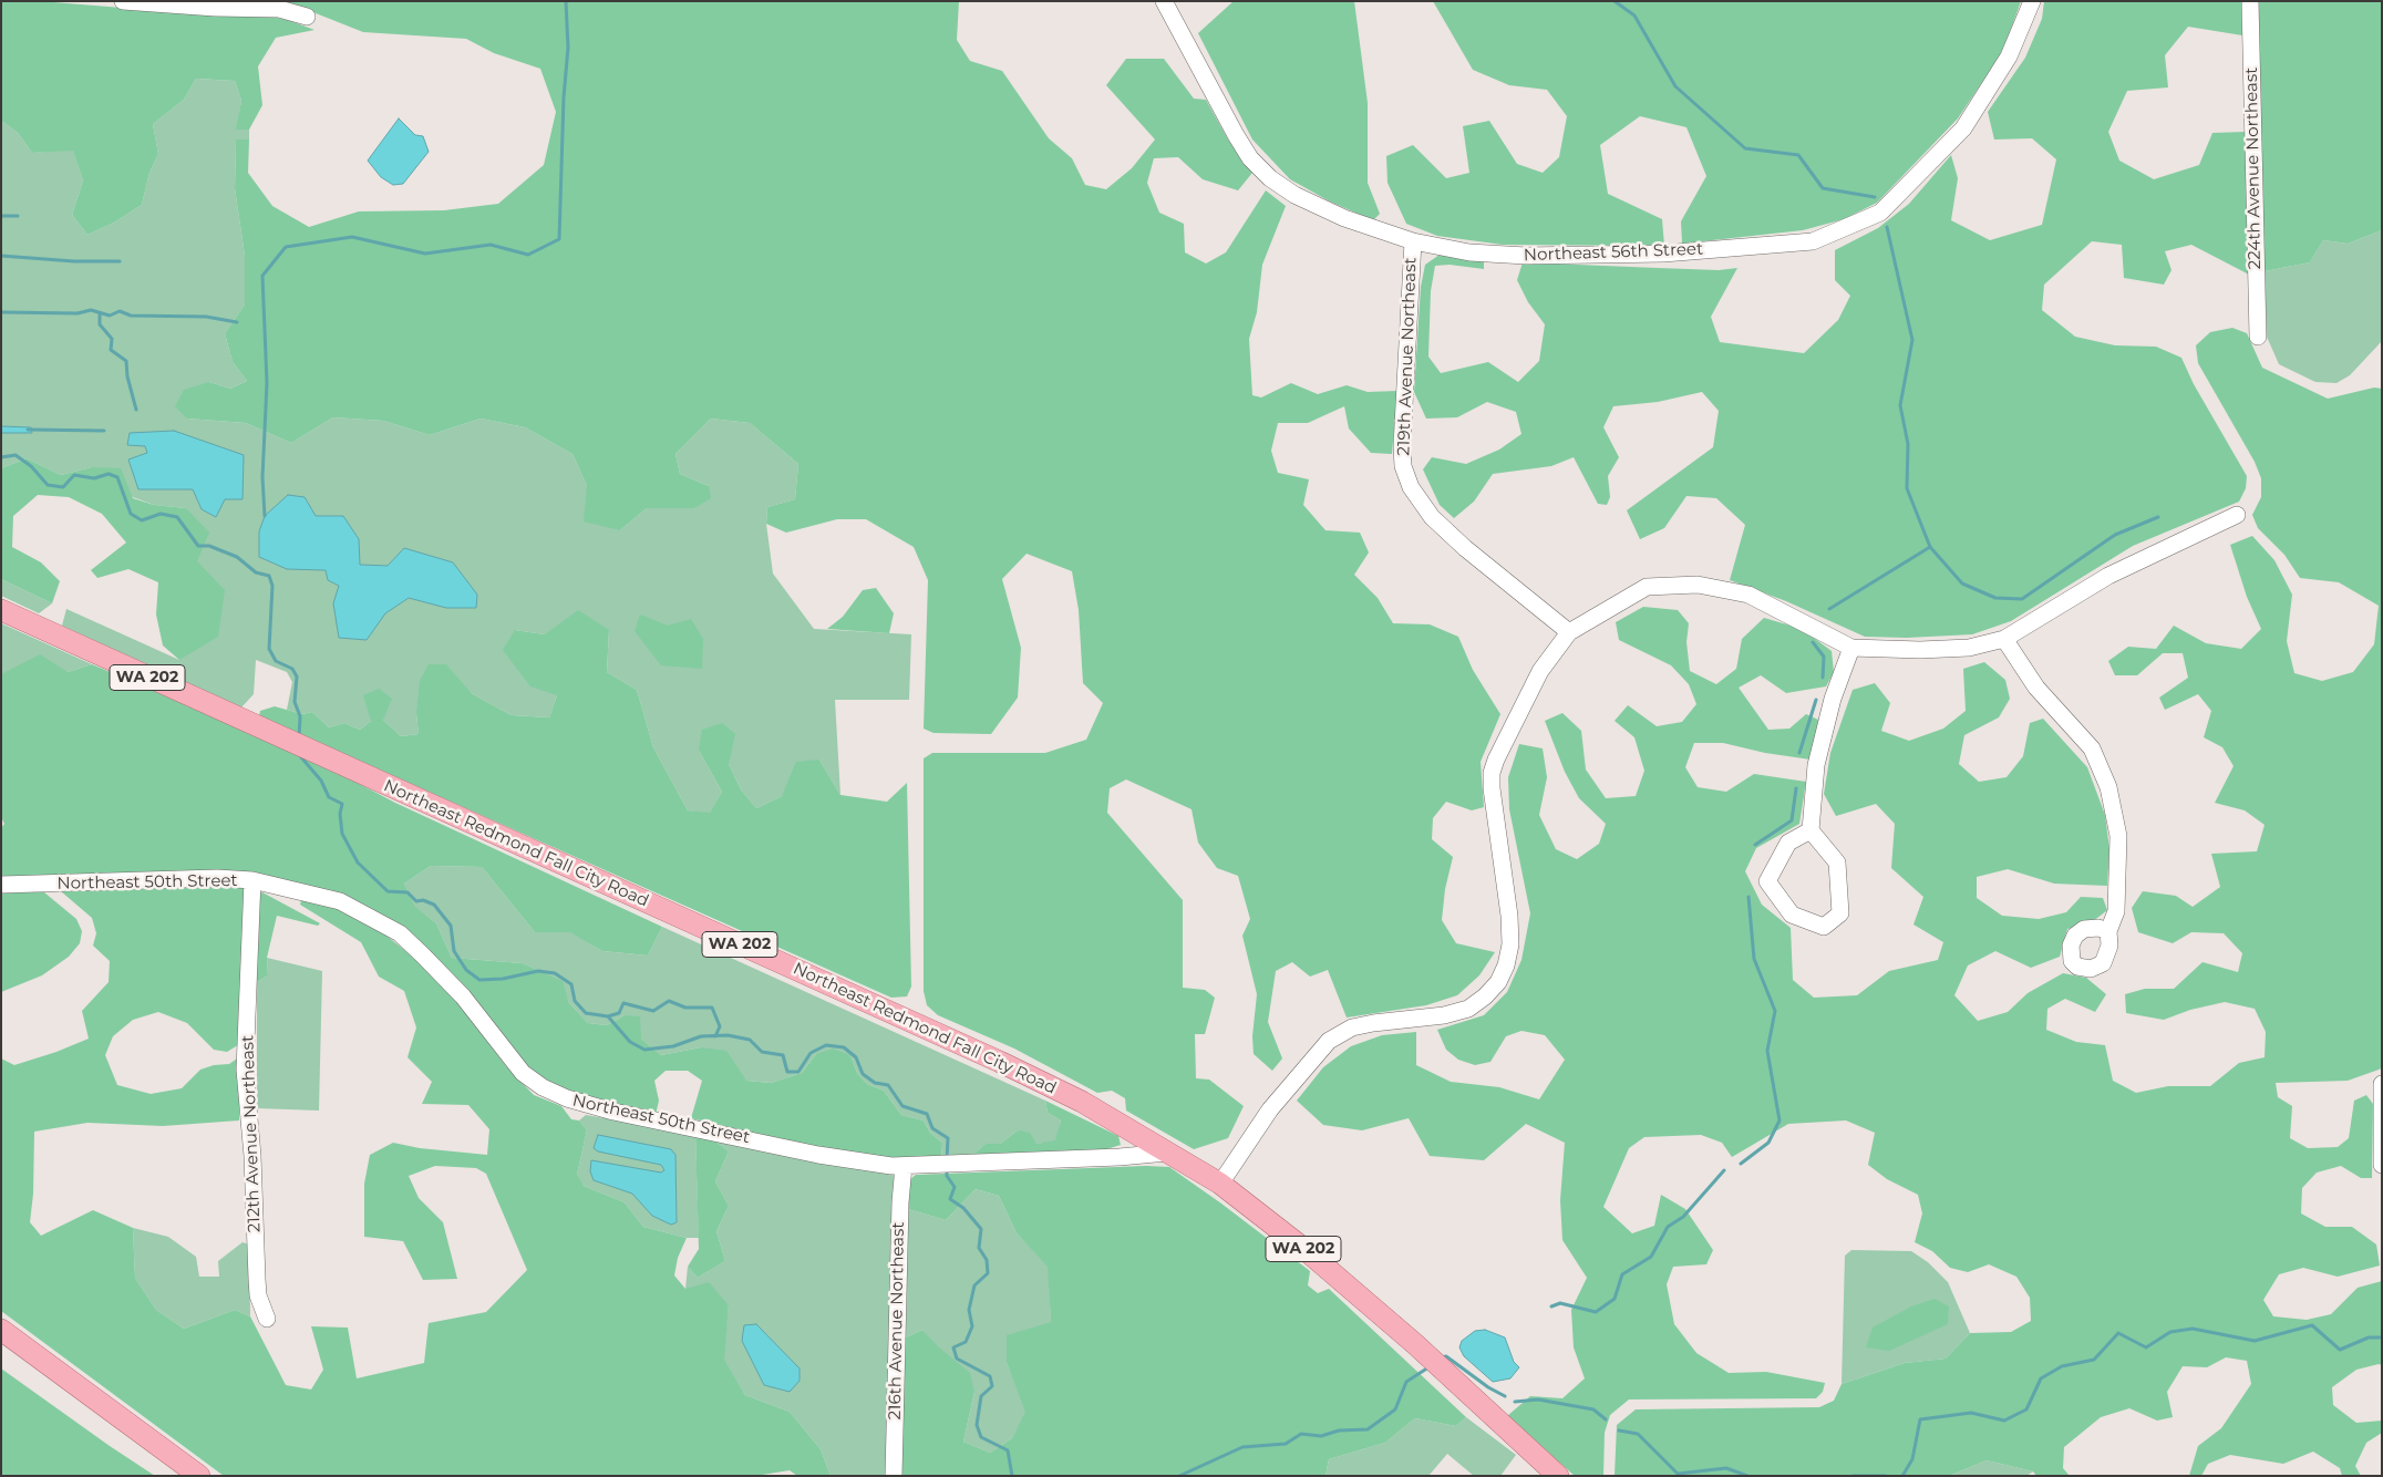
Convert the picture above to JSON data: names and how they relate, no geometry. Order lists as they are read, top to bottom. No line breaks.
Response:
{"streets":{"main road":["WA 202","Northeast Redmond Fall City Road"],"street":["224th Avenue Northeast","Northeast 56th Street","219th Avenue Northeast","Northeast 50th Street","212th Avenue Northeast","216th Avenue Northeast"]},"crossings":[["Northeast 56th Street","219th Avenue Northeast"],["Northeast Redmond Fall City Road","Northeast 50th Street"],["Northeast 50th Street","212th Avenue Northeast"],["Northeast 50th Street","216th Avenue Northeast"]]}
